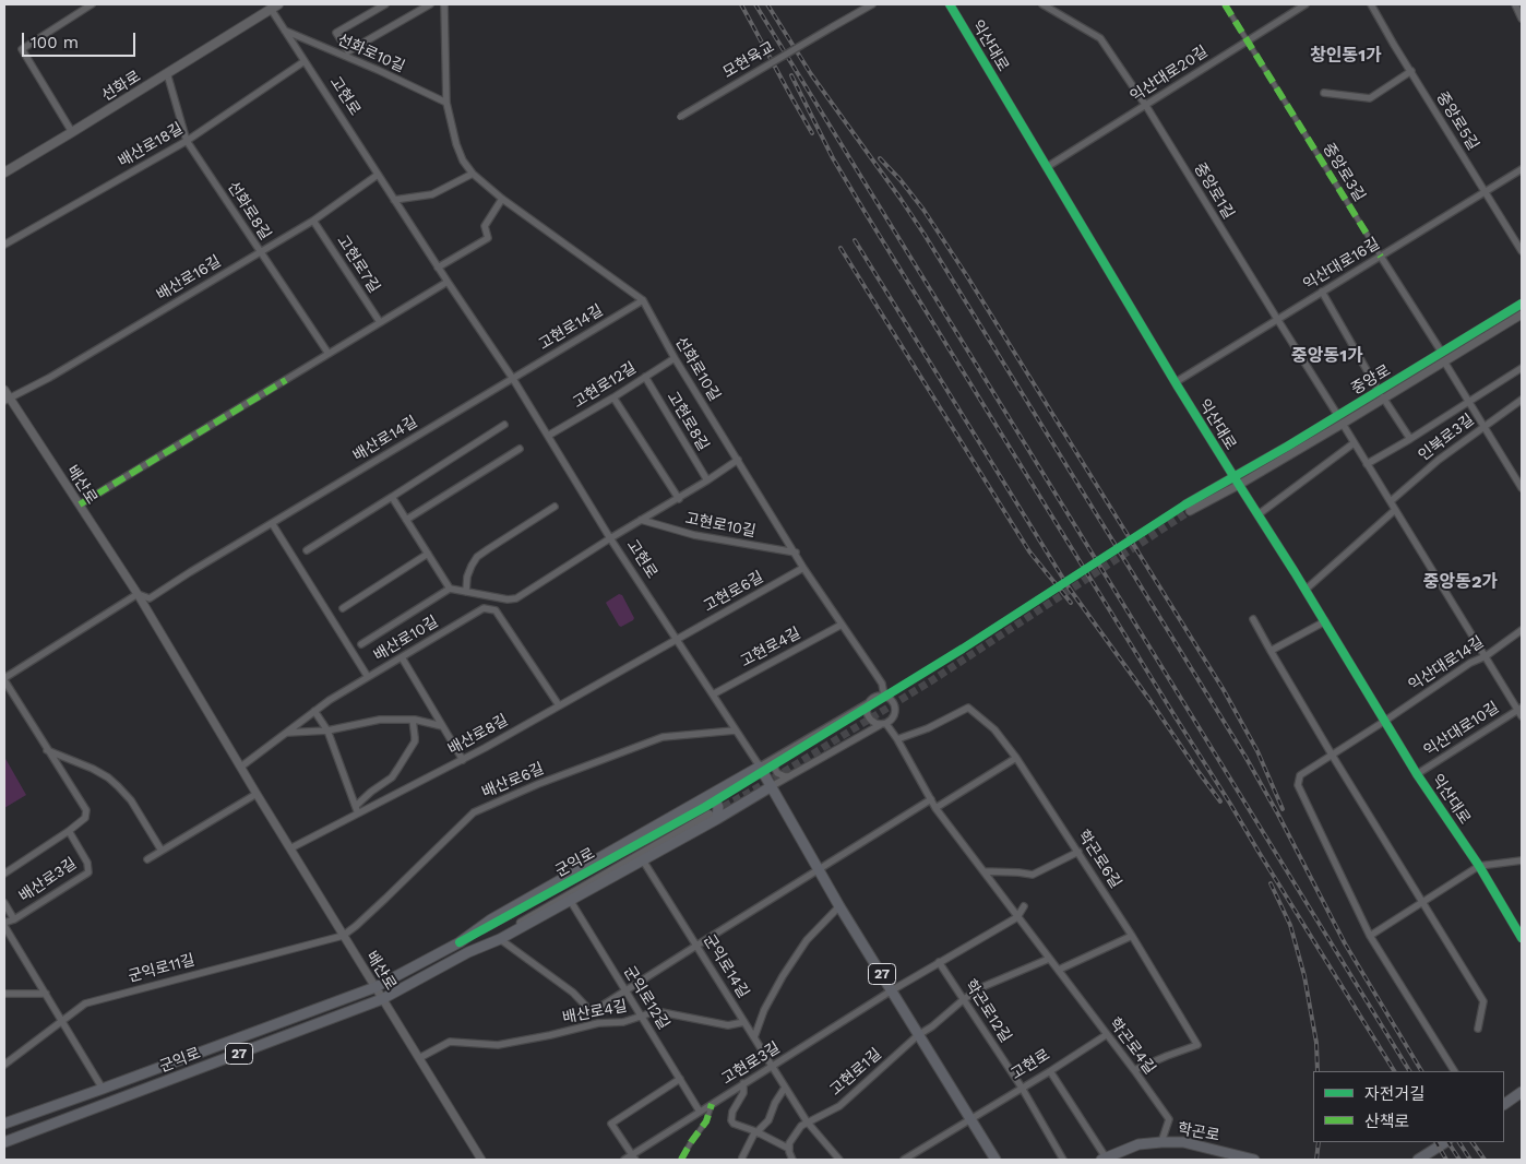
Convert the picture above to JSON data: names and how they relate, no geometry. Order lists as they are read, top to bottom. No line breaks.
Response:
{"streets":{"main road":["선화로","고현로","군익로","27","학곤로"],"street":["익산대로","선화로10길","모현육교","익산대로20길","중앙로5길","배산로18길","중앙로3길","중앙로1길","선화로8길","고현로7길","익산대로16길","배산로16길","고현로14길","중앙로","고현로12길","고현로8길","인북로3길","배산로14길","배산로","고현로10길","고현로6길","배산로10길","고현로4길","익산대로14길","익산대로10길","배산로8길","배산로6길","학곤로6길","배산로3길","군익로14길","군익로11길","군익로12길","학곤로12길","배산로4길","학곤로4길","고현로3길","고현로1길"]},"crossings":[["익산대로","익산대로20길"],["익산대로","익산대로16길"],["익산대로","중앙로"],["익산대로","익산대로14길"],["익산대로","익산대로10길"],["선화로10길","고현로"],["선화로10길","고현로14길"],["선화로10길","고현로12길"],["선화로10길","고현로10길"],["선화로10길","고현로6길"],["선화로10길","고현로4길"],["선화로10길","학곤로4길"],["익산대로20길","중앙로3길"],["익산대로20길","중앙로1길"],["선화로","고현로"],["선화로","선화로8길"],["고현로","배산로18길"],["고현로","배산로16길"],["고현로","고현로14길"],["고현로","고현로12길"],["고현로","배산로14길"],["고현로","고현로6길"],["고현로","고현로4길"],["고현로","배산로8길"],["고현로","배산로6길"],["고현로","27"],["고현로","학곤로12길"],["고현로","학곤로4길"],["고현로","고현로3길"],["고현로","고현로1길"],["고현로","학곤로"],["중앙로5길","익산대로16길"],["배산로18길","선화로8길"],["중앙로3길","익산대로16길"],["중앙로3길","중앙로"],["중앙로1길","익산대로16길"],["중앙로1길","중앙로"],["선화로8길","배산로16길"],["고현로7길","배산로16길"],["익산대로16길","중앙로"],["배산로16길","배산로"],["고현로14길","배산로14길"],["고현로12길","고현로8길"],["배산로14길","배산로"],["배산로","배산로10길"],["배산로","배산로8길"],["배산로","배산로6길"],["배산로","군익로"],["배산로","군익로11길"],["배산로","배산로4길"],["고현로6길","배산로8길"],["배산로10길","배산로8길"],["배산로6길","군익로11길"],["학곤로6길","학곤로4길"],["군익로","27"],["배산로3길","군익로11길"],["군익로14길","27"],["군익로14길","배산로4길"],["군익로14길","고현로3길"],["군익로14길","고현로1길"],["27","군익로12길"],["군익로12길","배산로4길"],["군익로12길","고현로3길"],["학곤로4길","학곤로"]],"districts":["창인동1가","중앙동1가","중앙동2가"],"legend":["자전거길","산책로"],"scale_bar":"100 m"}
